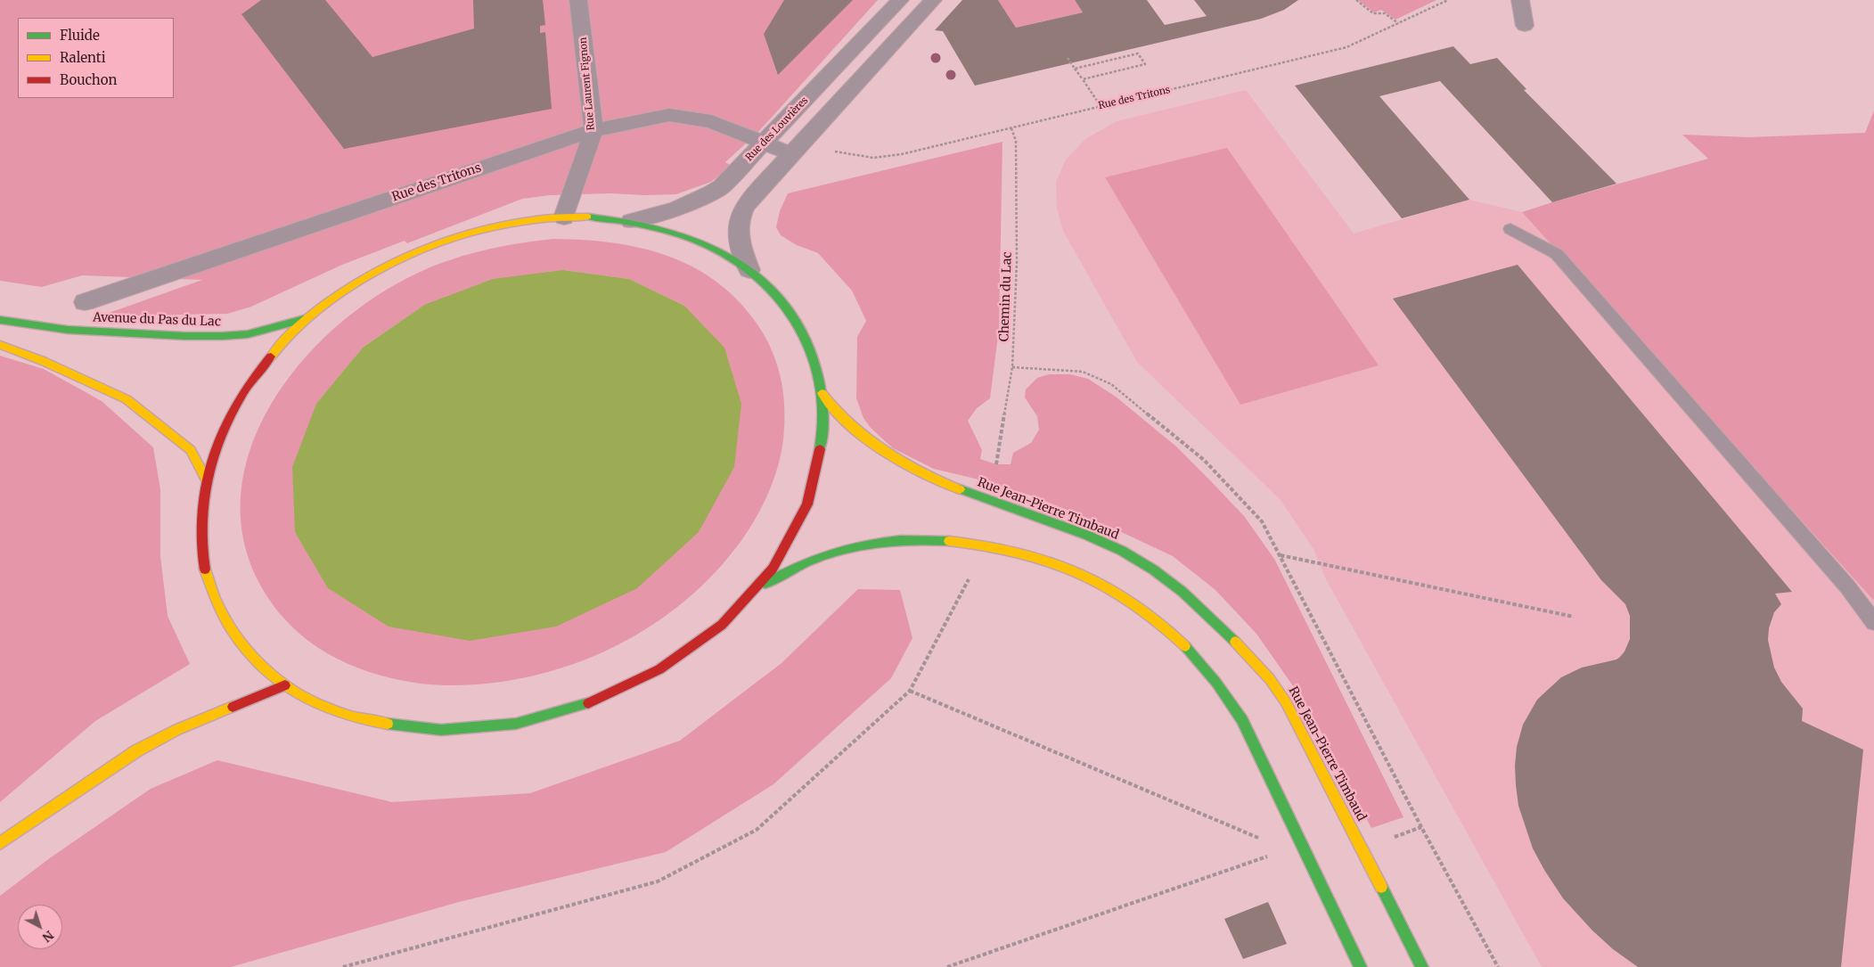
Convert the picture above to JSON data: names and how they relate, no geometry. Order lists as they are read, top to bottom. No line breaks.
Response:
{"streets":{"main road":["Avenue du Pas du Lac","Rue Jean-Pierre Timbaud"],"street":["Rue Laurent Fignon","Rue des Tritons","Rue des Louvières"],"path":["Chemin du Lac"]},"crossings":[["Rue Laurent Fignon","Rue des Tritons"],["Rue des Tritons","Rue des Louvières"],["Rue des Tritons","Chemin du Lac"]],"legend":["Fluide","Ralenti","Bouchon"],"north":"bottom right"}
